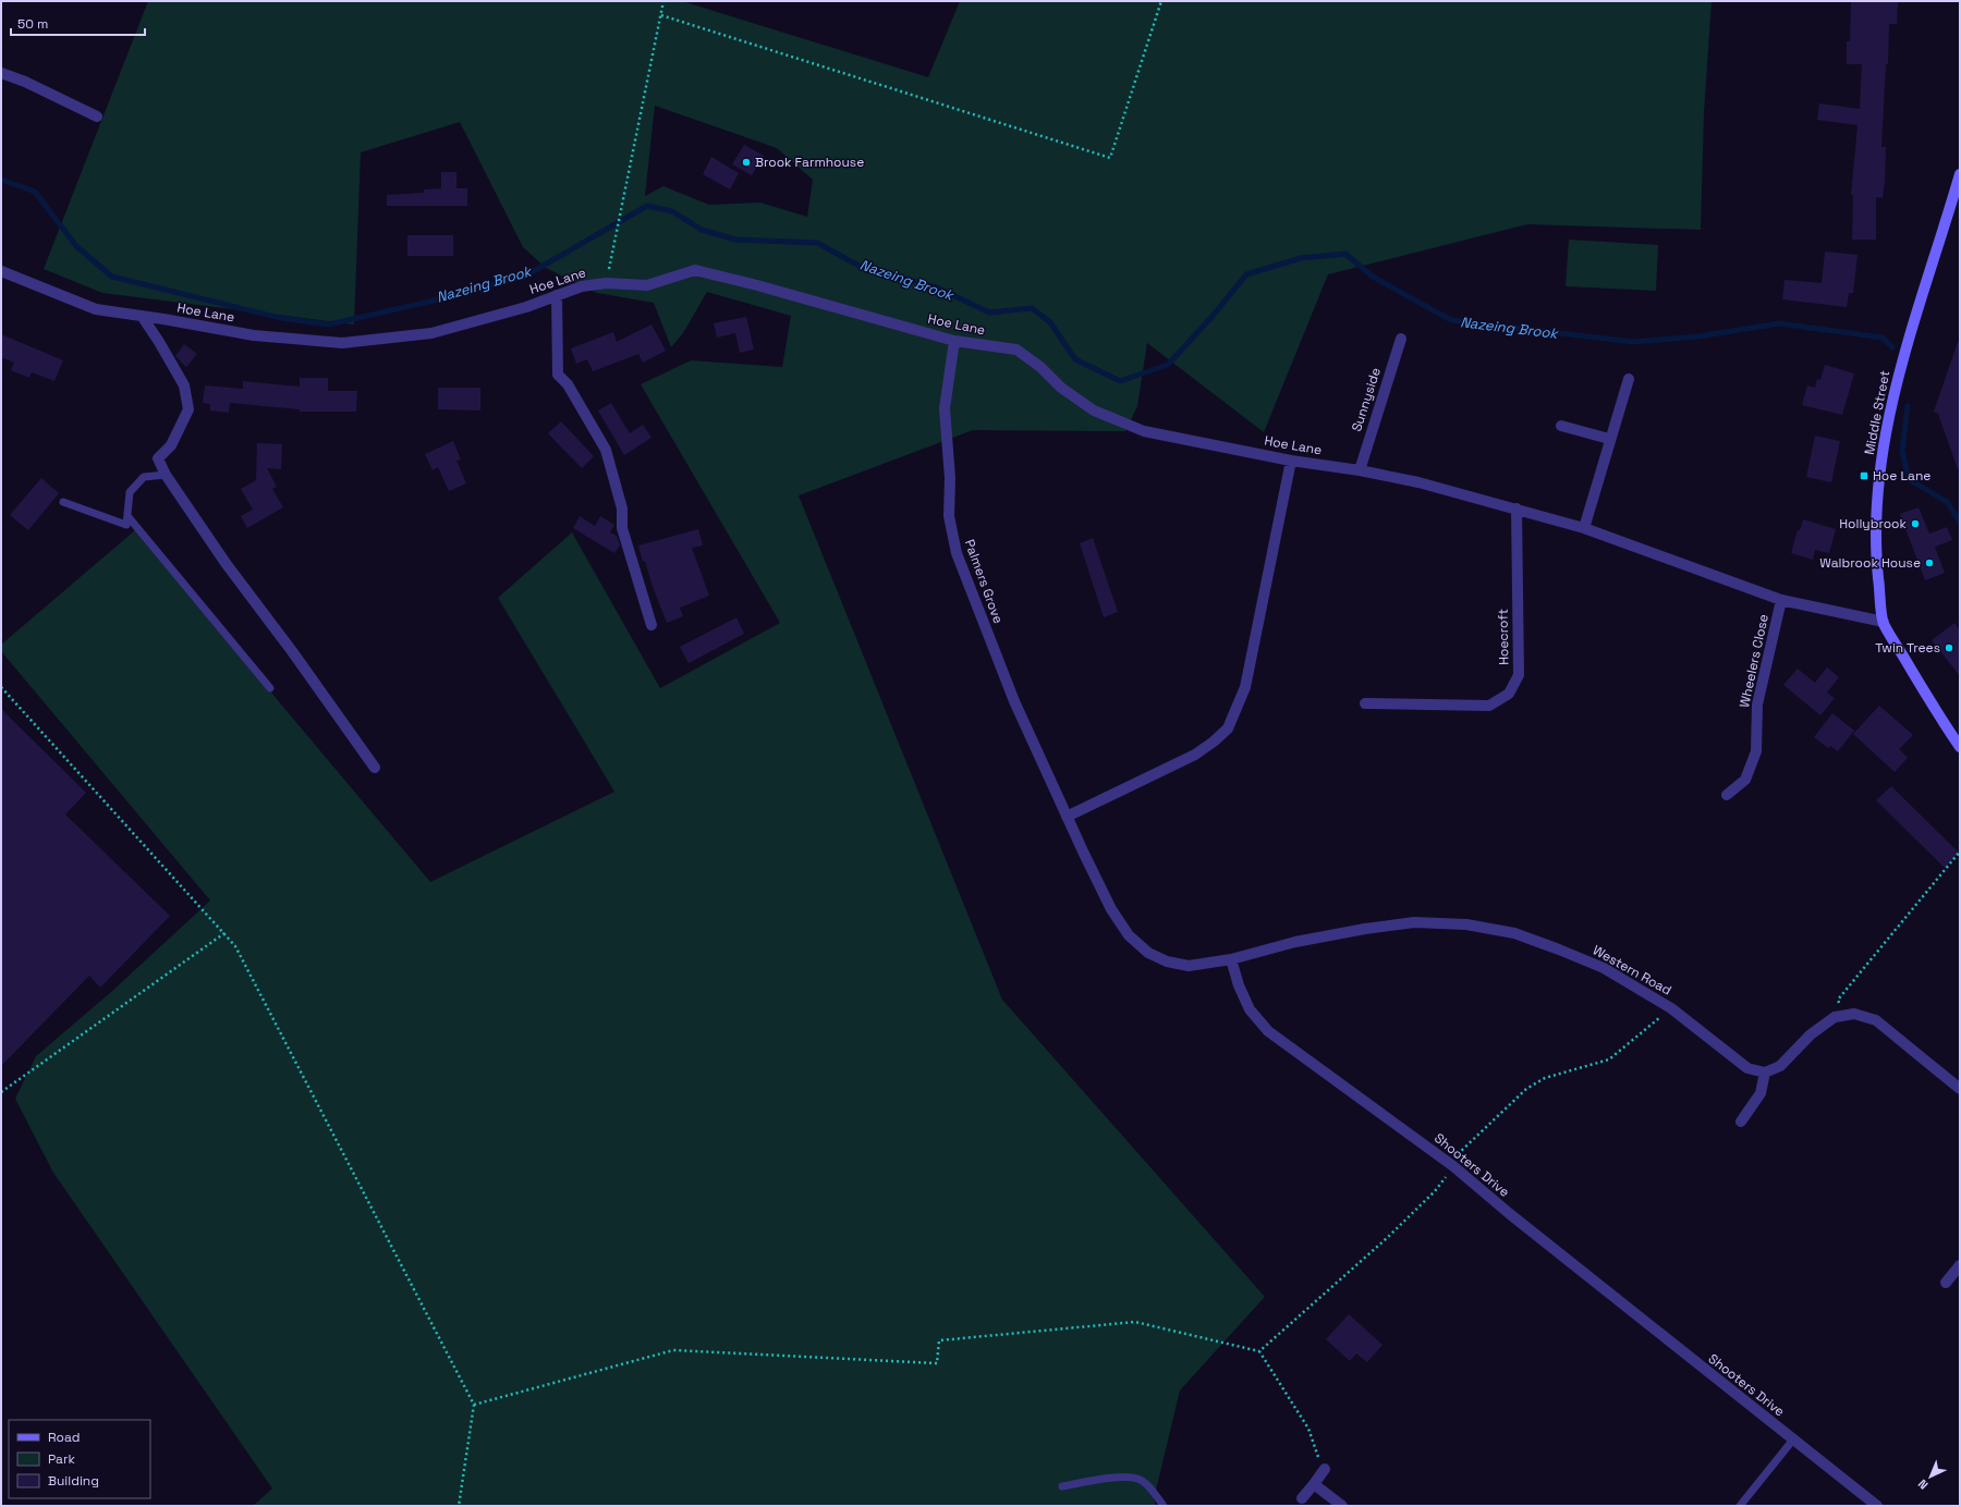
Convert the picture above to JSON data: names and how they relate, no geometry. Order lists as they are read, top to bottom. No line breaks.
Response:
{"streets":{"street":["Hoe Lane","Sunnyside","Middle Street","Palmers Grove","Hoecroft","Wheelers Close","Western Road","Shooters Drive"]},"crossings":[["Hoe Lane","Sunnyside"],["Hoe Lane","Middle Street"],["Hoe Lane","Palmers Grove"],["Hoe Lane","Hoecroft"],["Hoe Lane","Wheelers Close"],["Palmers Grove","Western Road"],["Palmers Grove","Shooters Drive"],["Western Road","Shooters Drive"]],"water":["Nazeing Brook"],"places":{"other":["Brook Farmhouse","Hollybrook","Walbrook House","Twin Trees"],"transit":["Hoe Lane"]},"legend":["Road","Park","Building"],"scale_bar":"50 m","north":"bottom left"}
